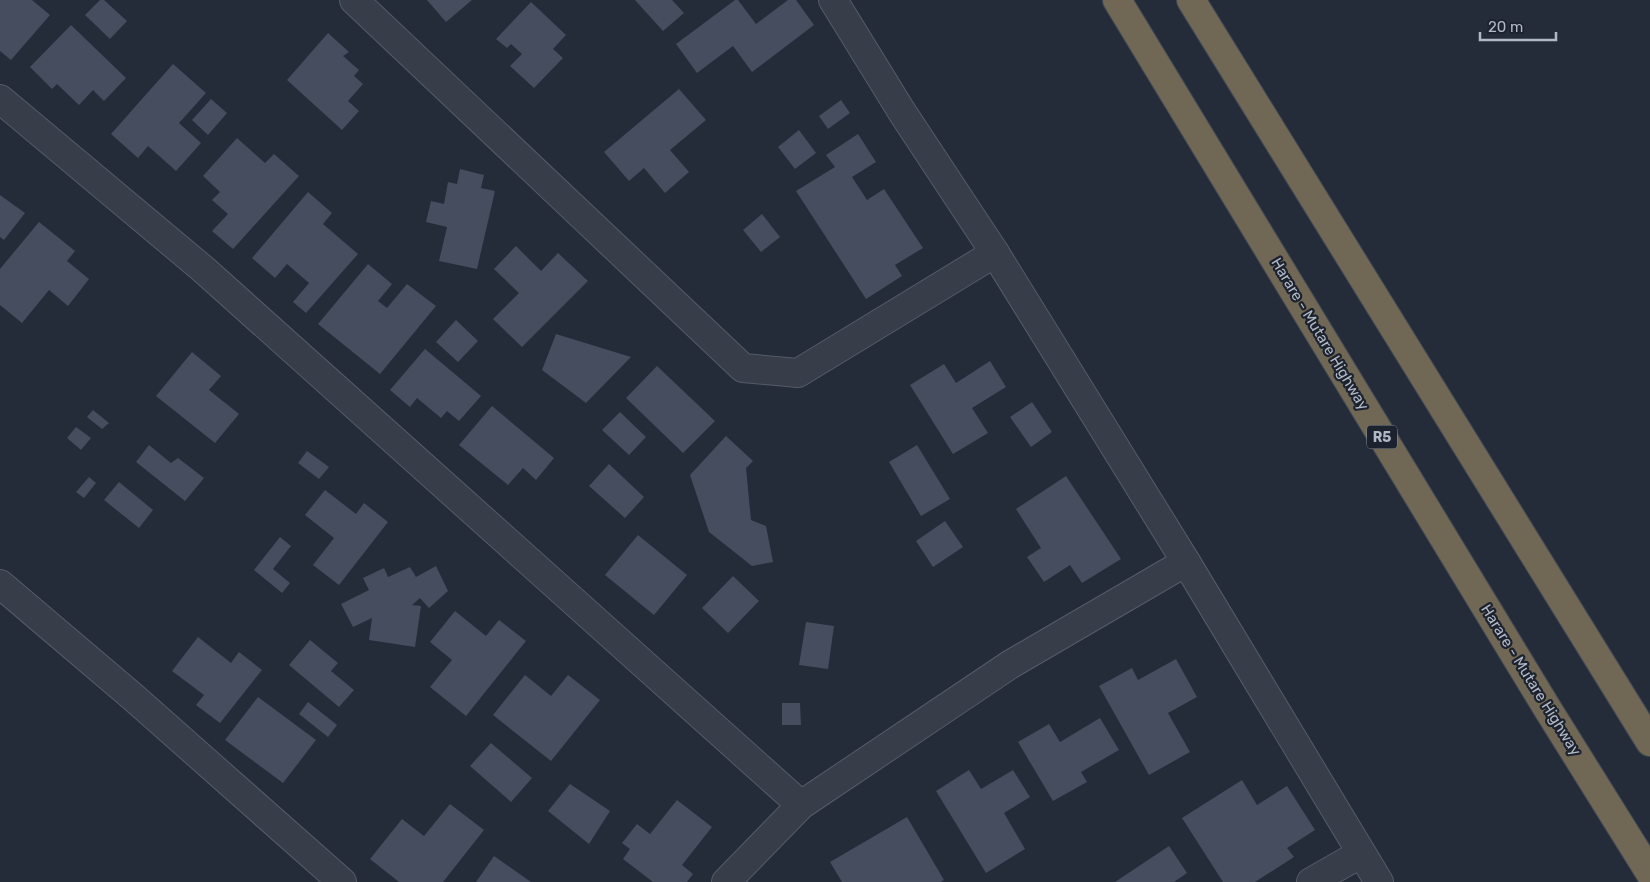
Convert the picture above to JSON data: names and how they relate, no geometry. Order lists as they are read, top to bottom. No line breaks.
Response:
{"streets":{"highway":["Harare - Mutare Highway","R5"]},"scale_bar":"20 m"}
